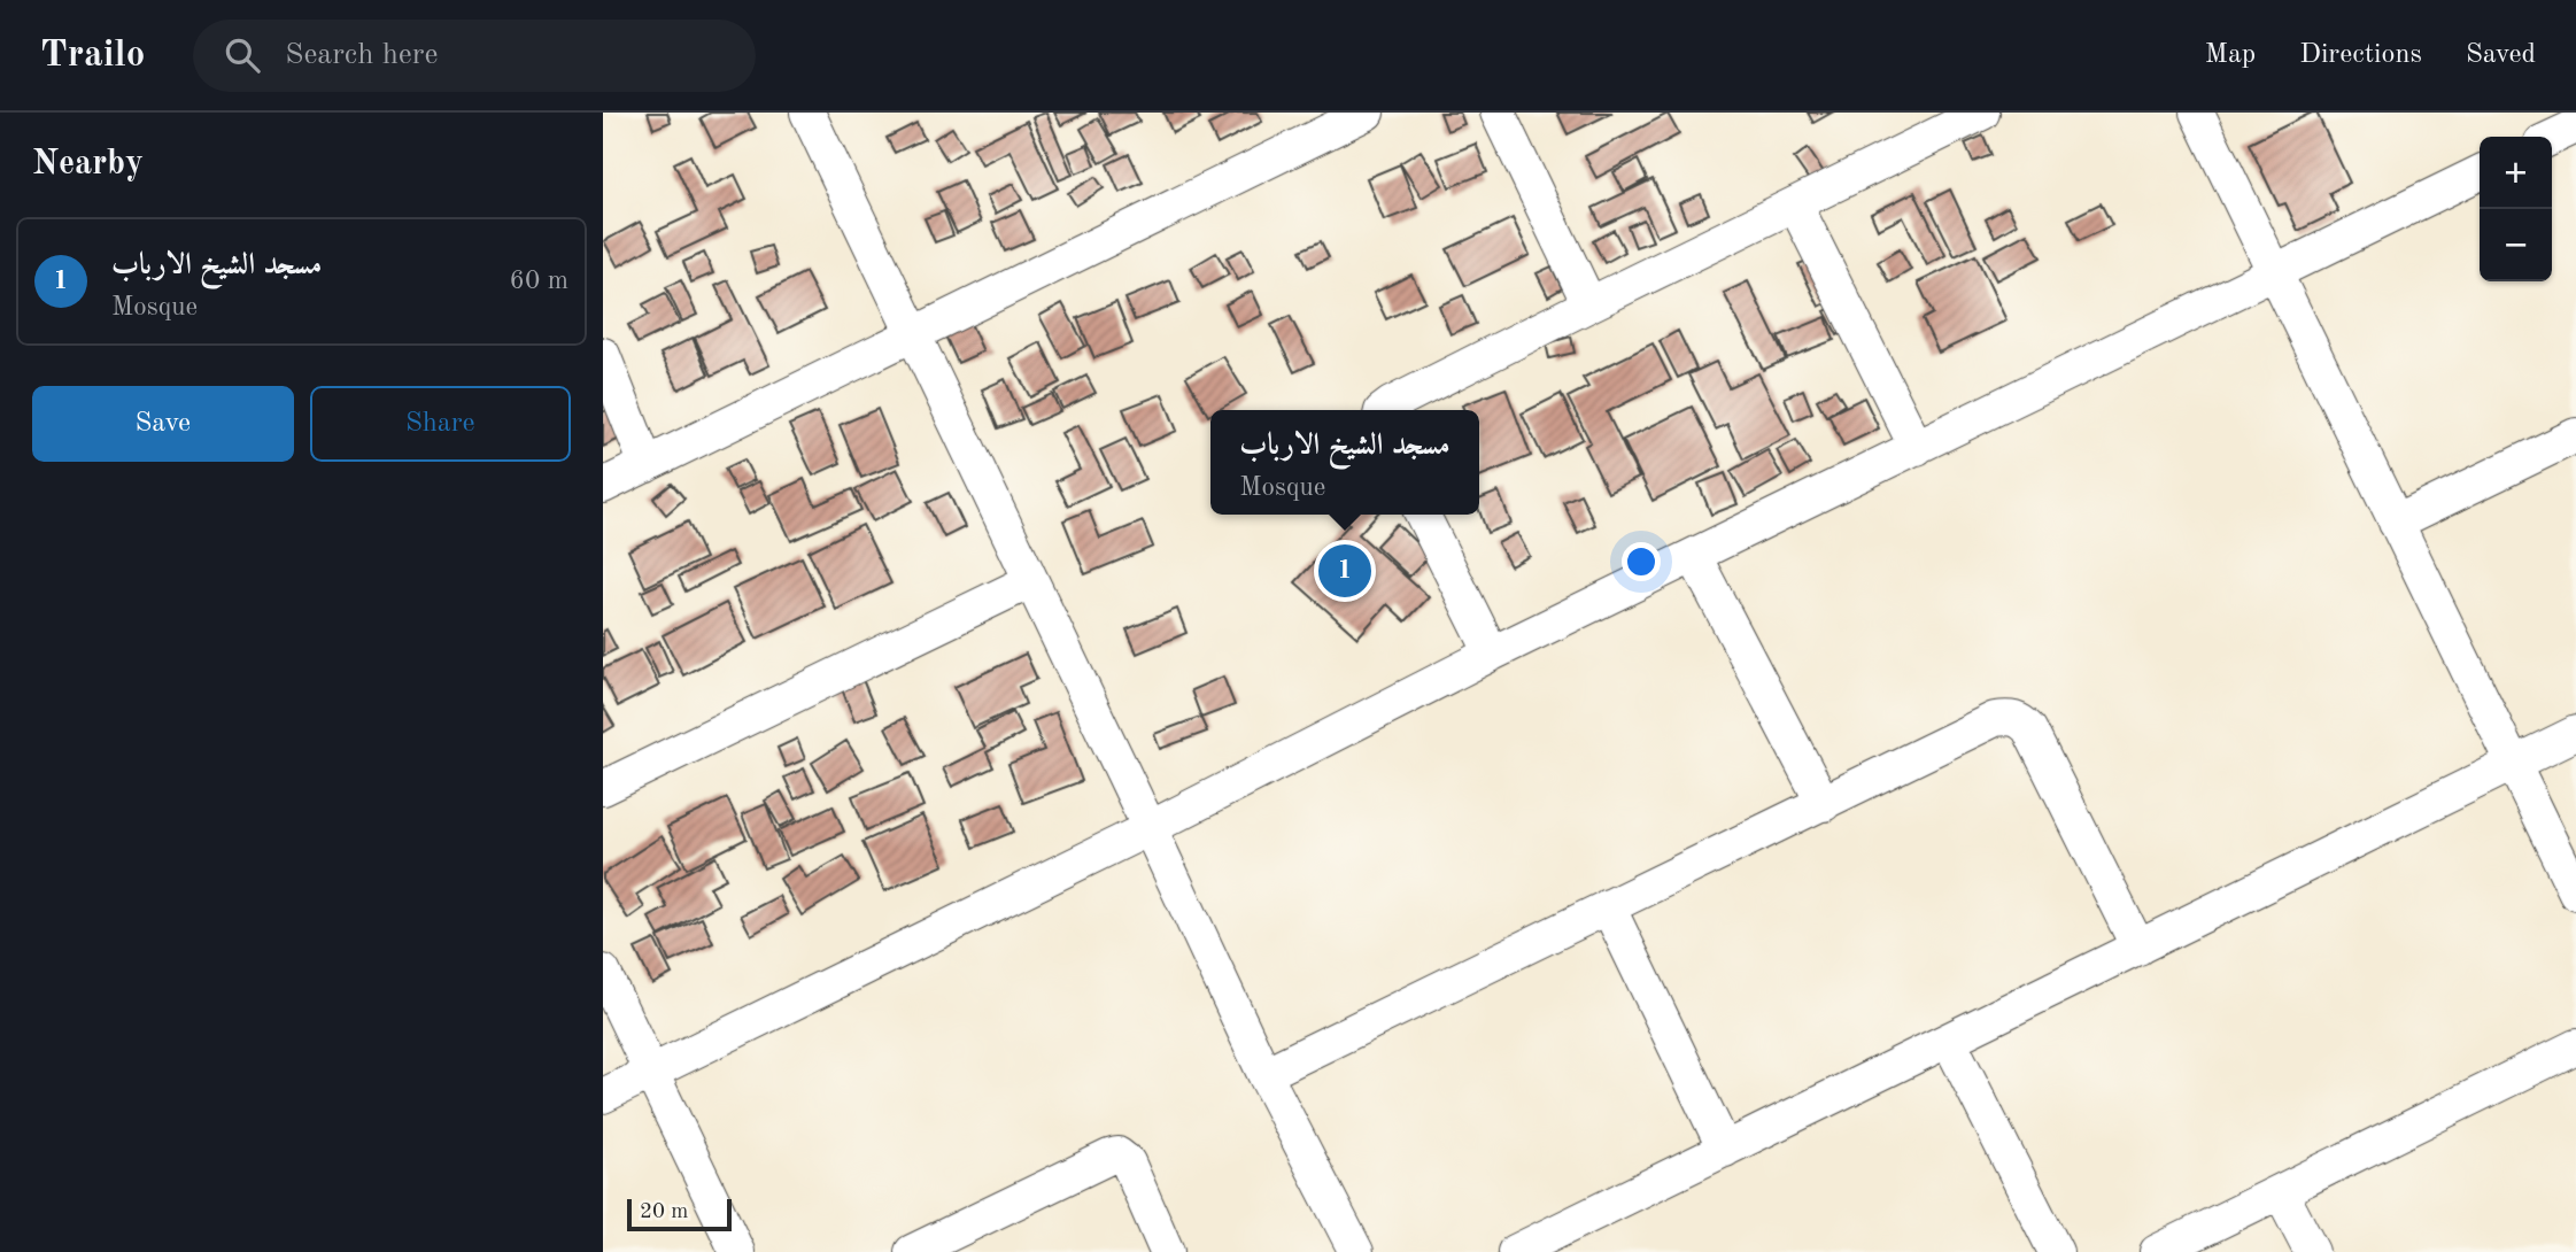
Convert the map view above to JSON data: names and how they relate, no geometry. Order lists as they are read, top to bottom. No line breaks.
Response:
{"scale_bar":"20 m","page":{"header":"Trailo","search":"Search here","nav":["Map","Directions","Saved"],"heading":"Nearby","map_buttons":["+","−"],"list":[{"mark":"1","name":"مسجد الشيخ الارباب","note":"Mosque","value":"60 m"}],"buttons":["Save","Share"],"popup":["مسجد الشيخ الارباب","Mosque"],"pins":"1","scale":"20 m"}}
